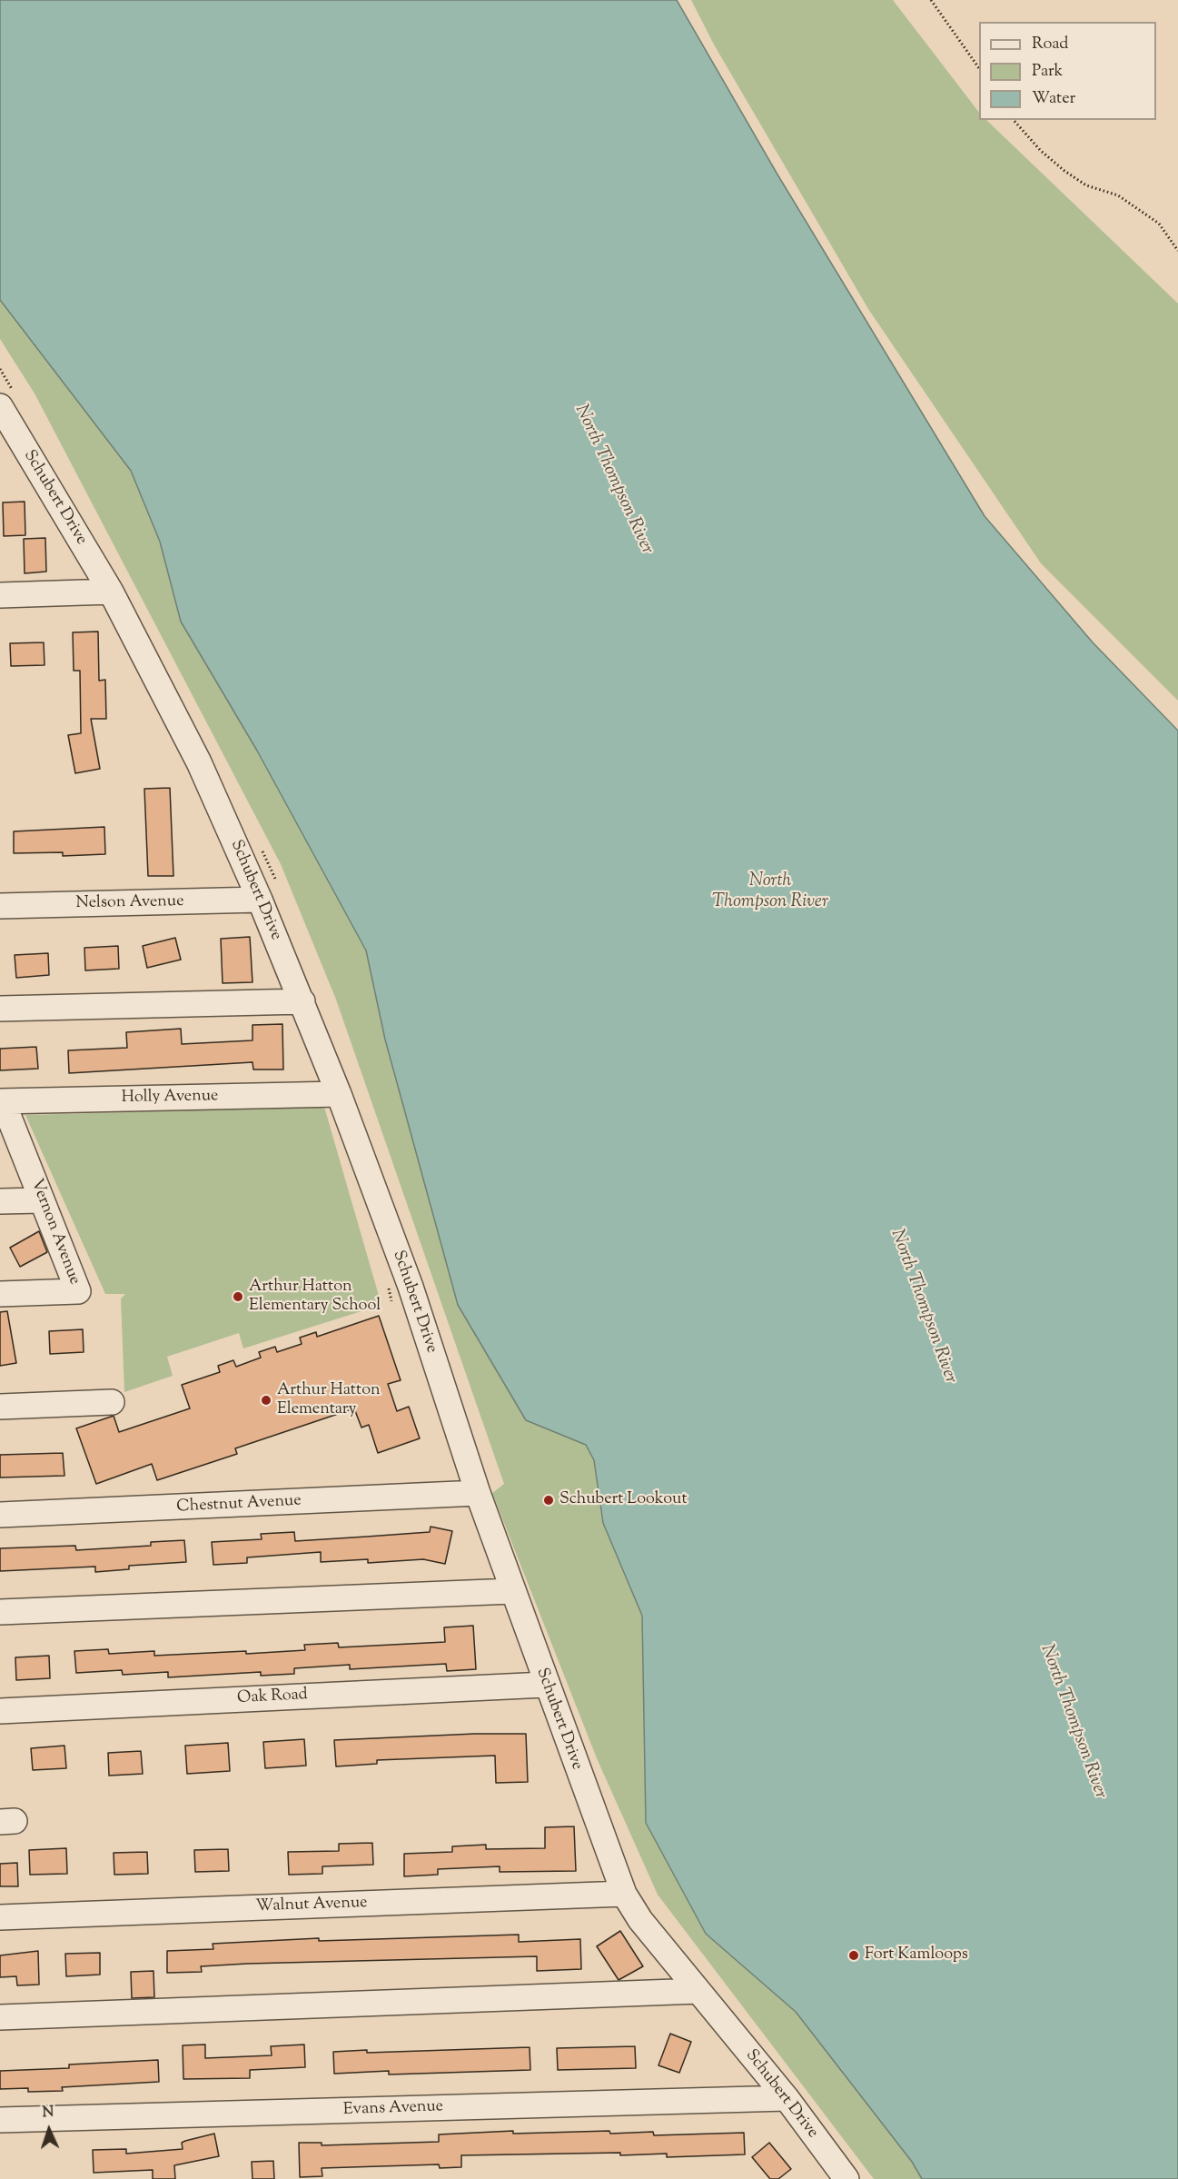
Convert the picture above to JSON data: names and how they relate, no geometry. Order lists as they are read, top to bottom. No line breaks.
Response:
{"streets":{"street":["Schubert Drive","Nelson Avenue","Holly Avenue","Vernon Avenue","Chestnut Avenue","Oak Road","Walnut Avenue","Evans Avenue"]},"crossings":[["Schubert Drive","Nelson Avenue"],["Schubert Drive","Holly Avenue"],["Schubert Drive","Chestnut Avenue"],["Schubert Drive","Oak Road"],["Schubert Drive","Walnut Avenue"],["Schubert Drive","Evans Avenue"],["Holly Avenue","Vernon Avenue"]],"water":["North Thompson River"],"places":["Arthur Hatton Elementary School","Arthur Hatton Elementary","Schubert Lookout","Fort Kamloops"],"legend":["Road","Park","Water"],"north":"top"}
